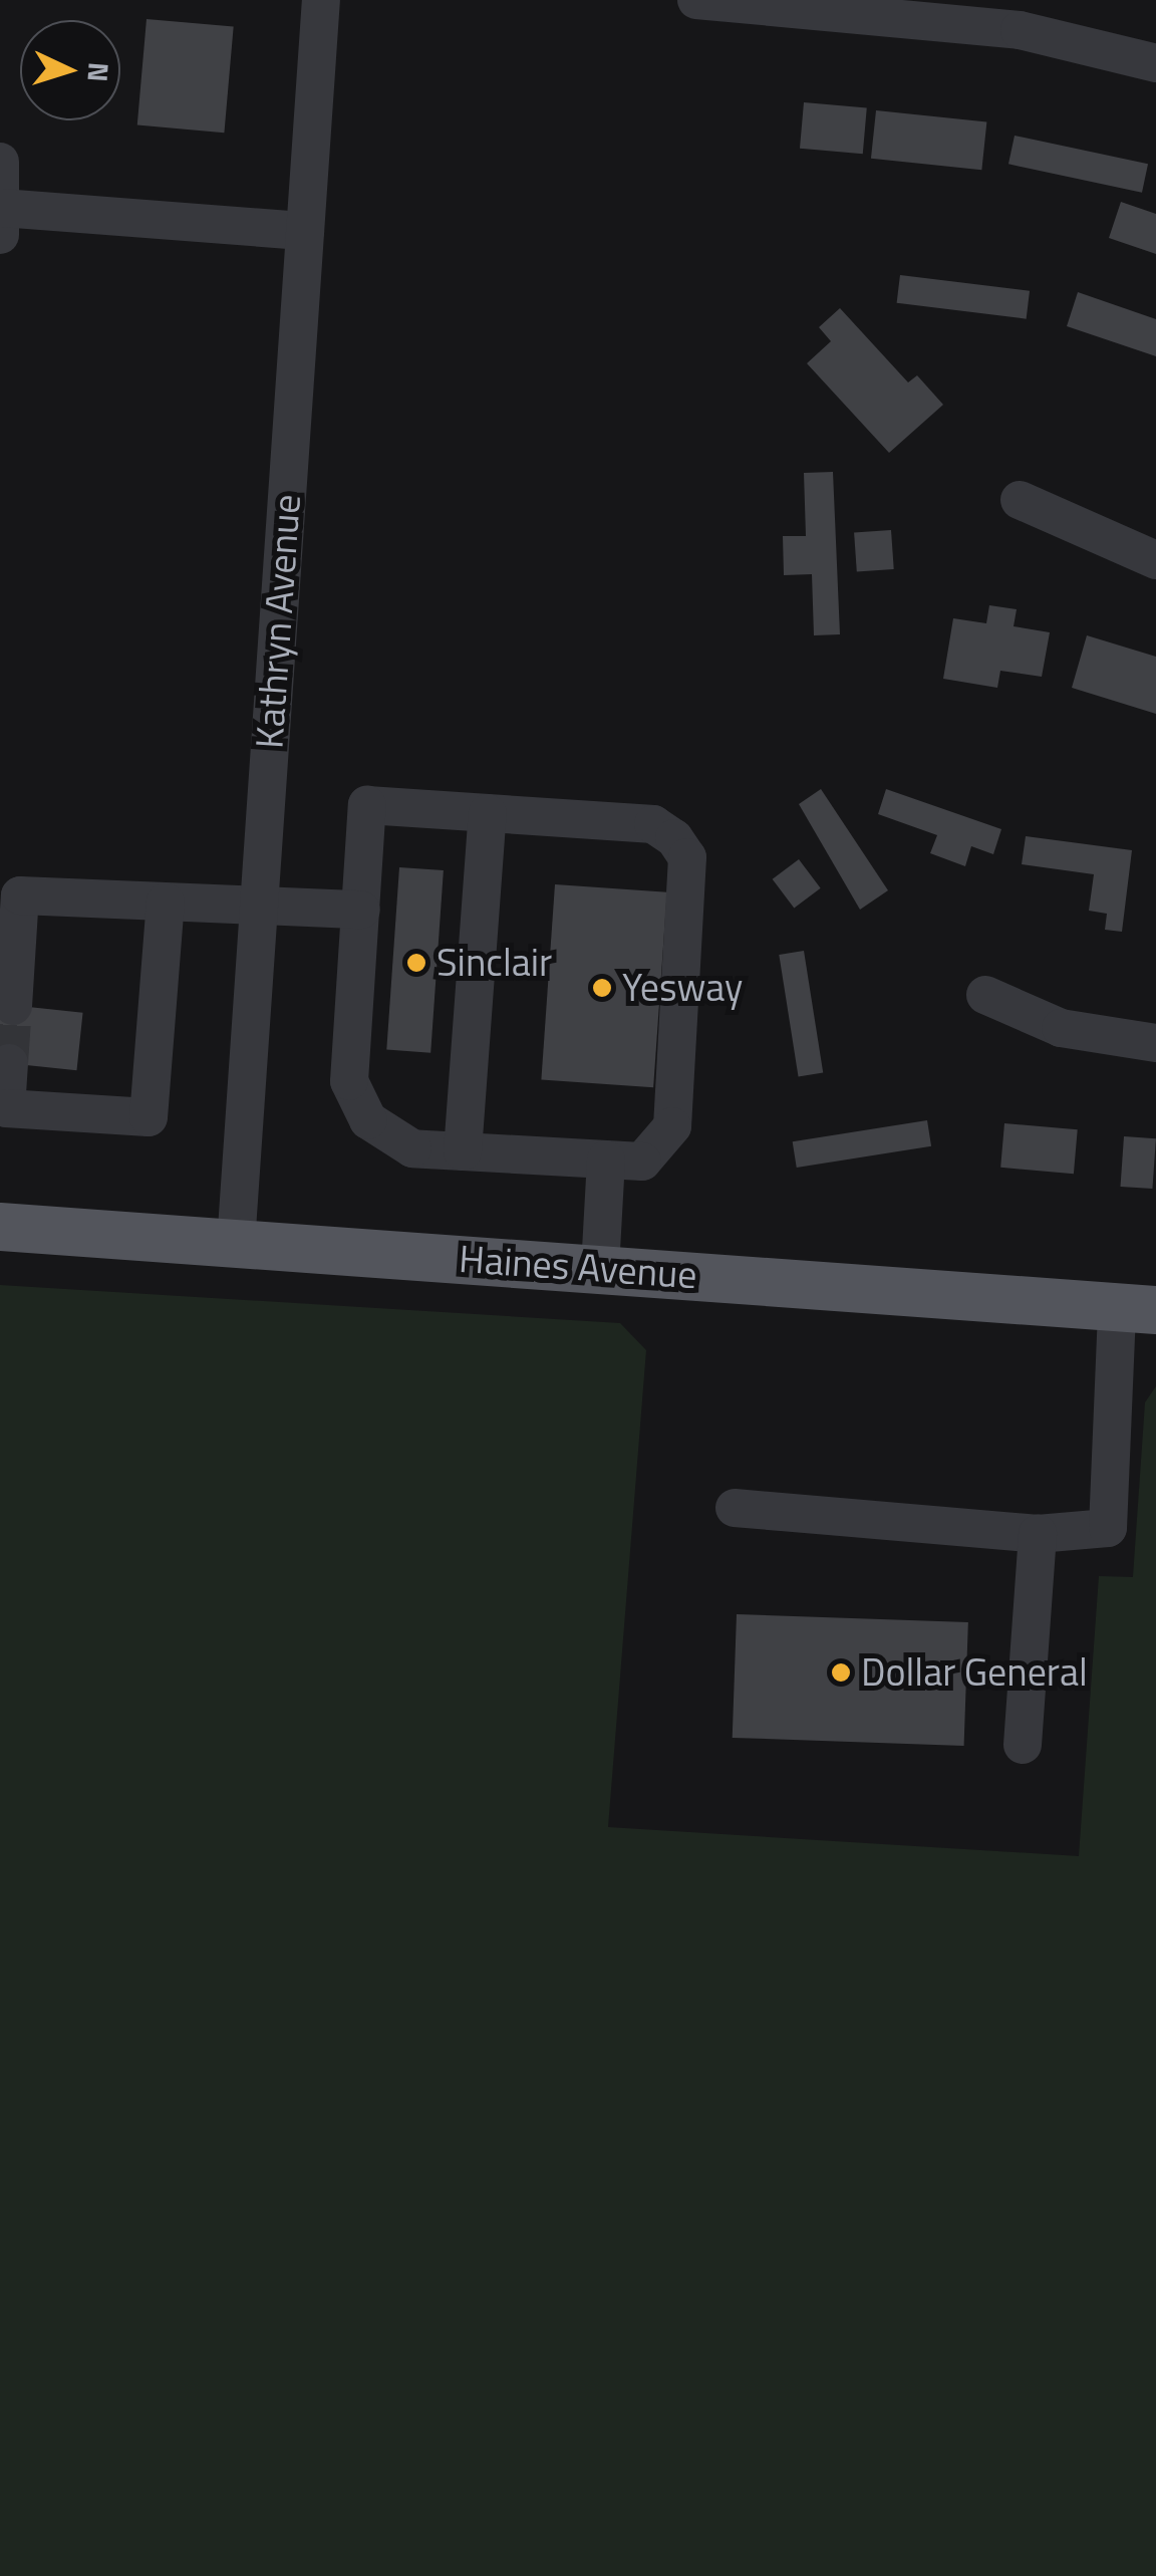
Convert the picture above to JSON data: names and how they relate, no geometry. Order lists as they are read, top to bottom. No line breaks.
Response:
{"streets":{"main road":["Haines Avenue"],"street":["Kathryn Avenue"]},"crossings":[["Kathryn Avenue","Haines Avenue"]],"places":["Sinclair","Yesway","Dollar General"],"north":"right"}
